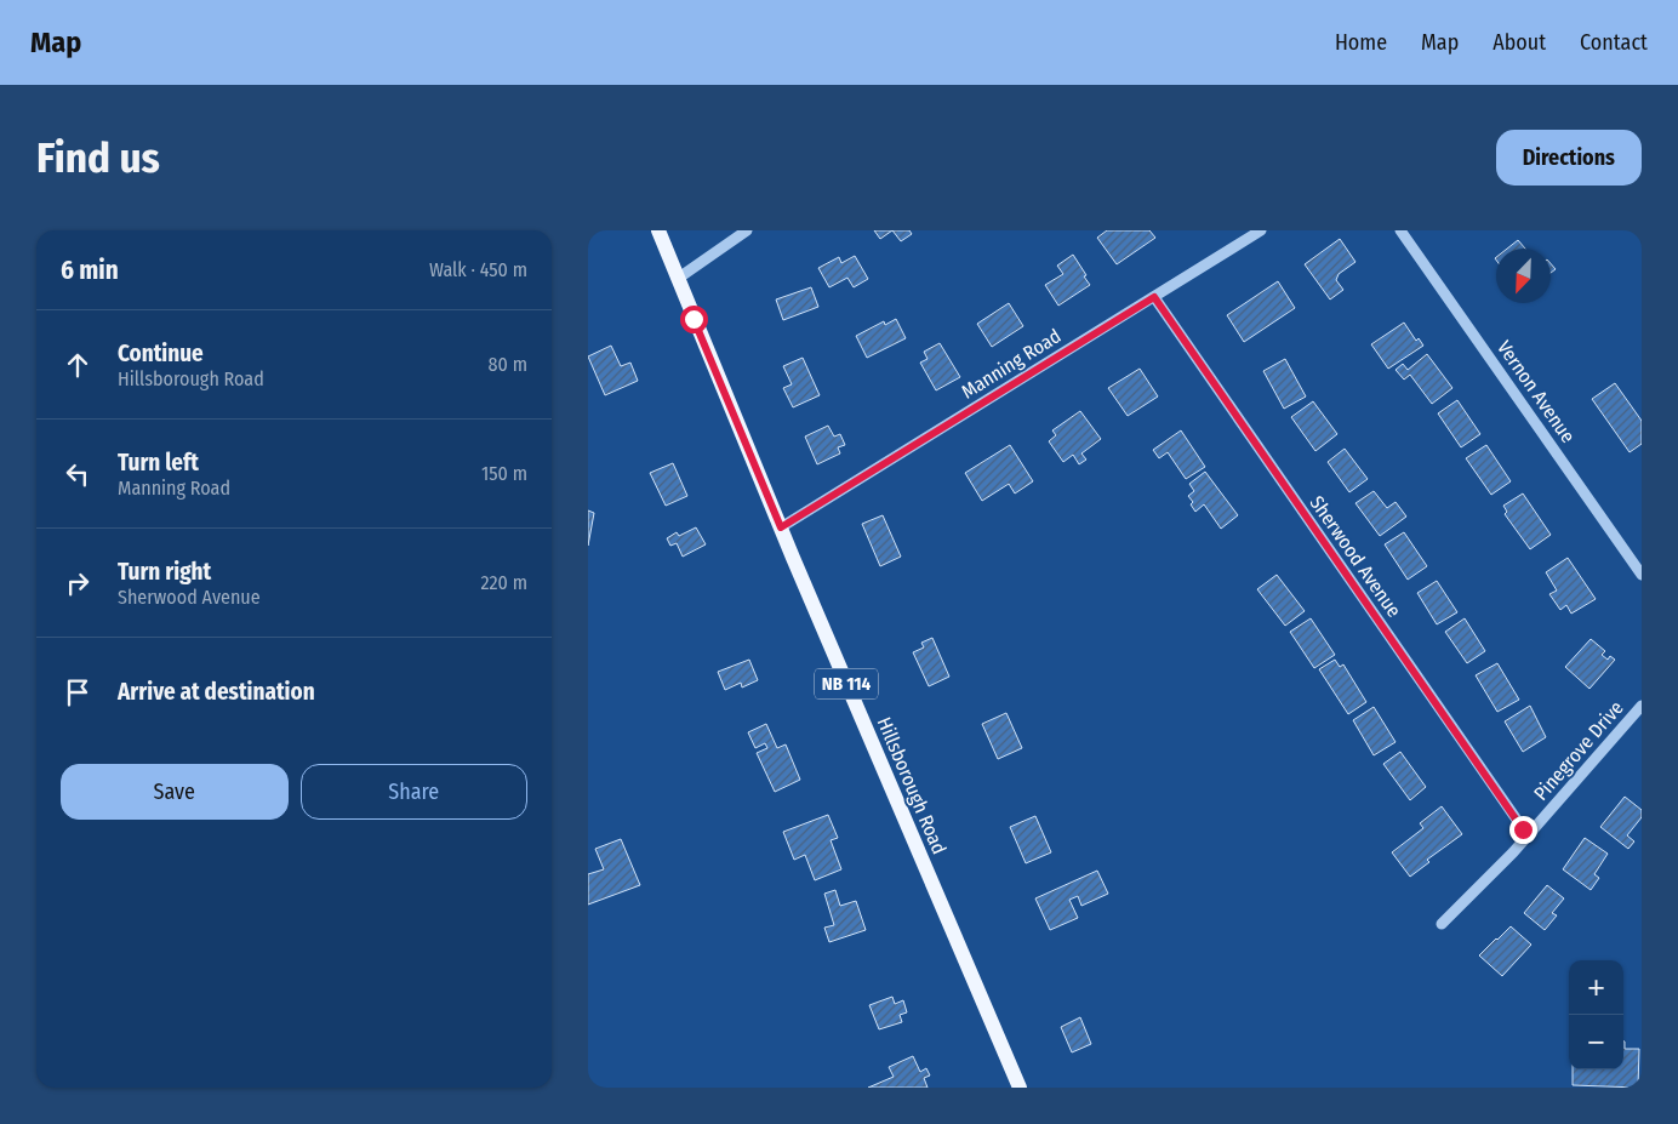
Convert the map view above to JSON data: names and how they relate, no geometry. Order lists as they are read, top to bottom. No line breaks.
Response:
{"streets":{"main road":["NB 114","Hillsborough Road"],"street":["Manning Road","Vernon Avenue","Sherwood Avenue","Pinegrove Drive"]},"crossings":[["Manning Road","Sherwood Avenue"],["Manning Road","Hillsborough Road"],["Sherwood Avenue","Pinegrove Drive"]],"north":"bottom left","page":{"header":"Map","nav":["Home","Map","About","Contact"],"buttons":["Directions",["Save","Share"]],"title":"Find us","heading":["6 min","Walk · 450 m"],"list":[["Continue","Hillsborough Road","80 m"],["Turn left","Manning Road","150 m"],["Turn right","Sherwood Avenue","220 m"],"Arrive at destination"],"map_buttons":["+","−"]}}
